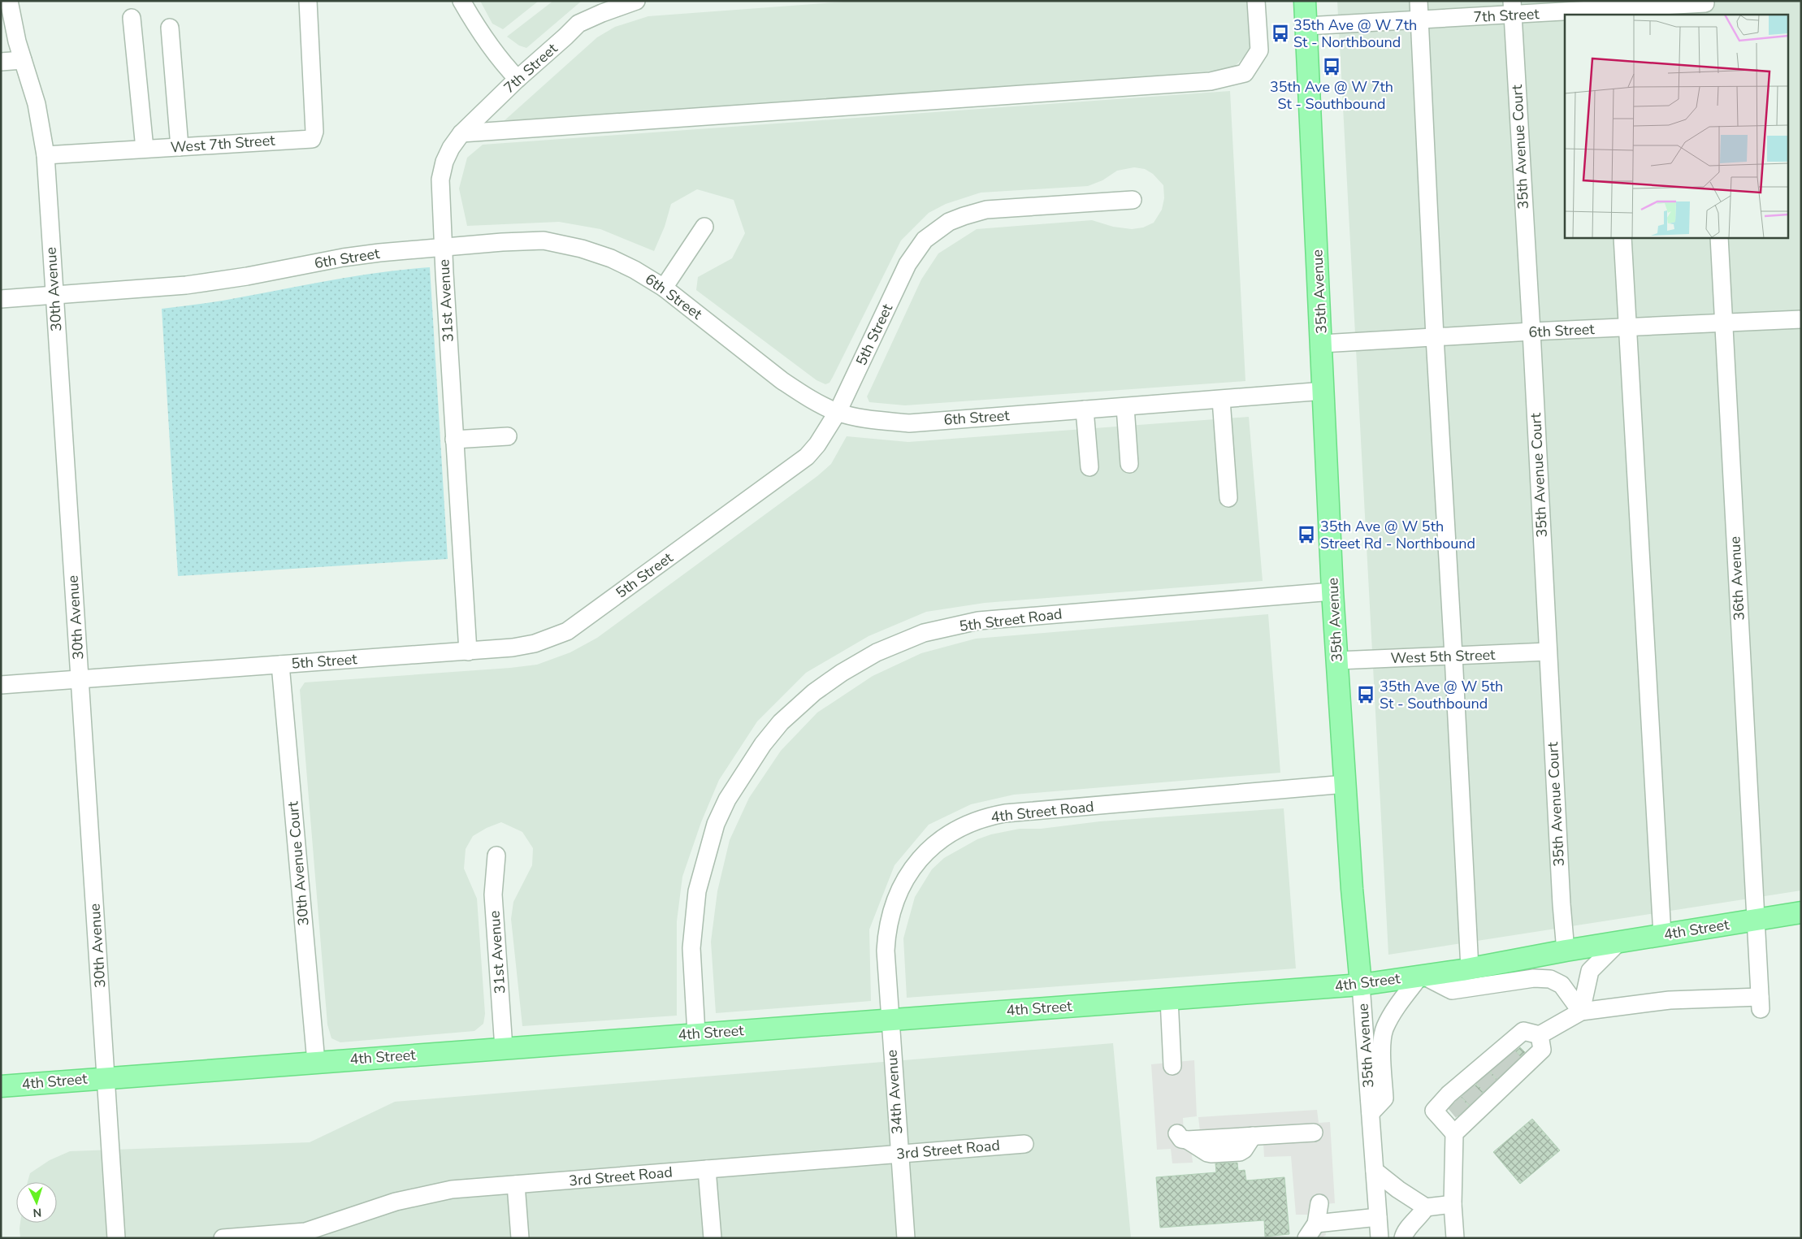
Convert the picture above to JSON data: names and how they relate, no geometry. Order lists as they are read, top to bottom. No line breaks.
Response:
{"streets":{"main road":["35th Avenue","4th Street"],"street":["7th Street","West 7th Street","35th Avenue Court","6th Street","30th Avenue","31st Avenue","5th Street","36th Avenue","5th Street Road","West 5th Street","4th Street Road","30th Avenue Court","34th Avenue","3rd Street Road"]},"crossings":[["7th Street","35th Avenue Court"],["7th Street","35th Avenue"],["7th Street","31st Avenue"],["West 7th Street","30th Avenue"],["35th Avenue Court","6th Street"],["35th Avenue Court","West 5th Street"],["35th Avenue Court","4th Street"],["6th Street","30th Avenue"],["6th Street","35th Avenue"],["6th Street","31st Avenue"],["6th Street","5th Street"],["6th Street","36th Avenue"],["30th Avenue","5th Street"],["30th Avenue","4th Street"],["35th Avenue","5th Street Road"],["35th Avenue","West 5th Street"],["35th Avenue","4th Street Road"],["35th Avenue","4th Street"],["31st Avenue","5th Street"],["31st Avenue","4th Street"],["5th Street","30th Avenue Court"],["36th Avenue","4th Street"],["5th Street Road","4th Street"],["4th Street Road","4th Street"],["4th Street Road","34th Avenue"],["30th Avenue Court","4th Street"],["4th Street","34th Avenue"],["34th Avenue","3rd Street Road"]],"places":{"bus stop":["35th Ave @ W 7th St - Northbound","35th Ave @ W 7th St - Southbound","35th Ave @ W 5th Street Rd - Northbound","35th Ave @ W 5th St - Southbound"]},"north":"bottom"}
